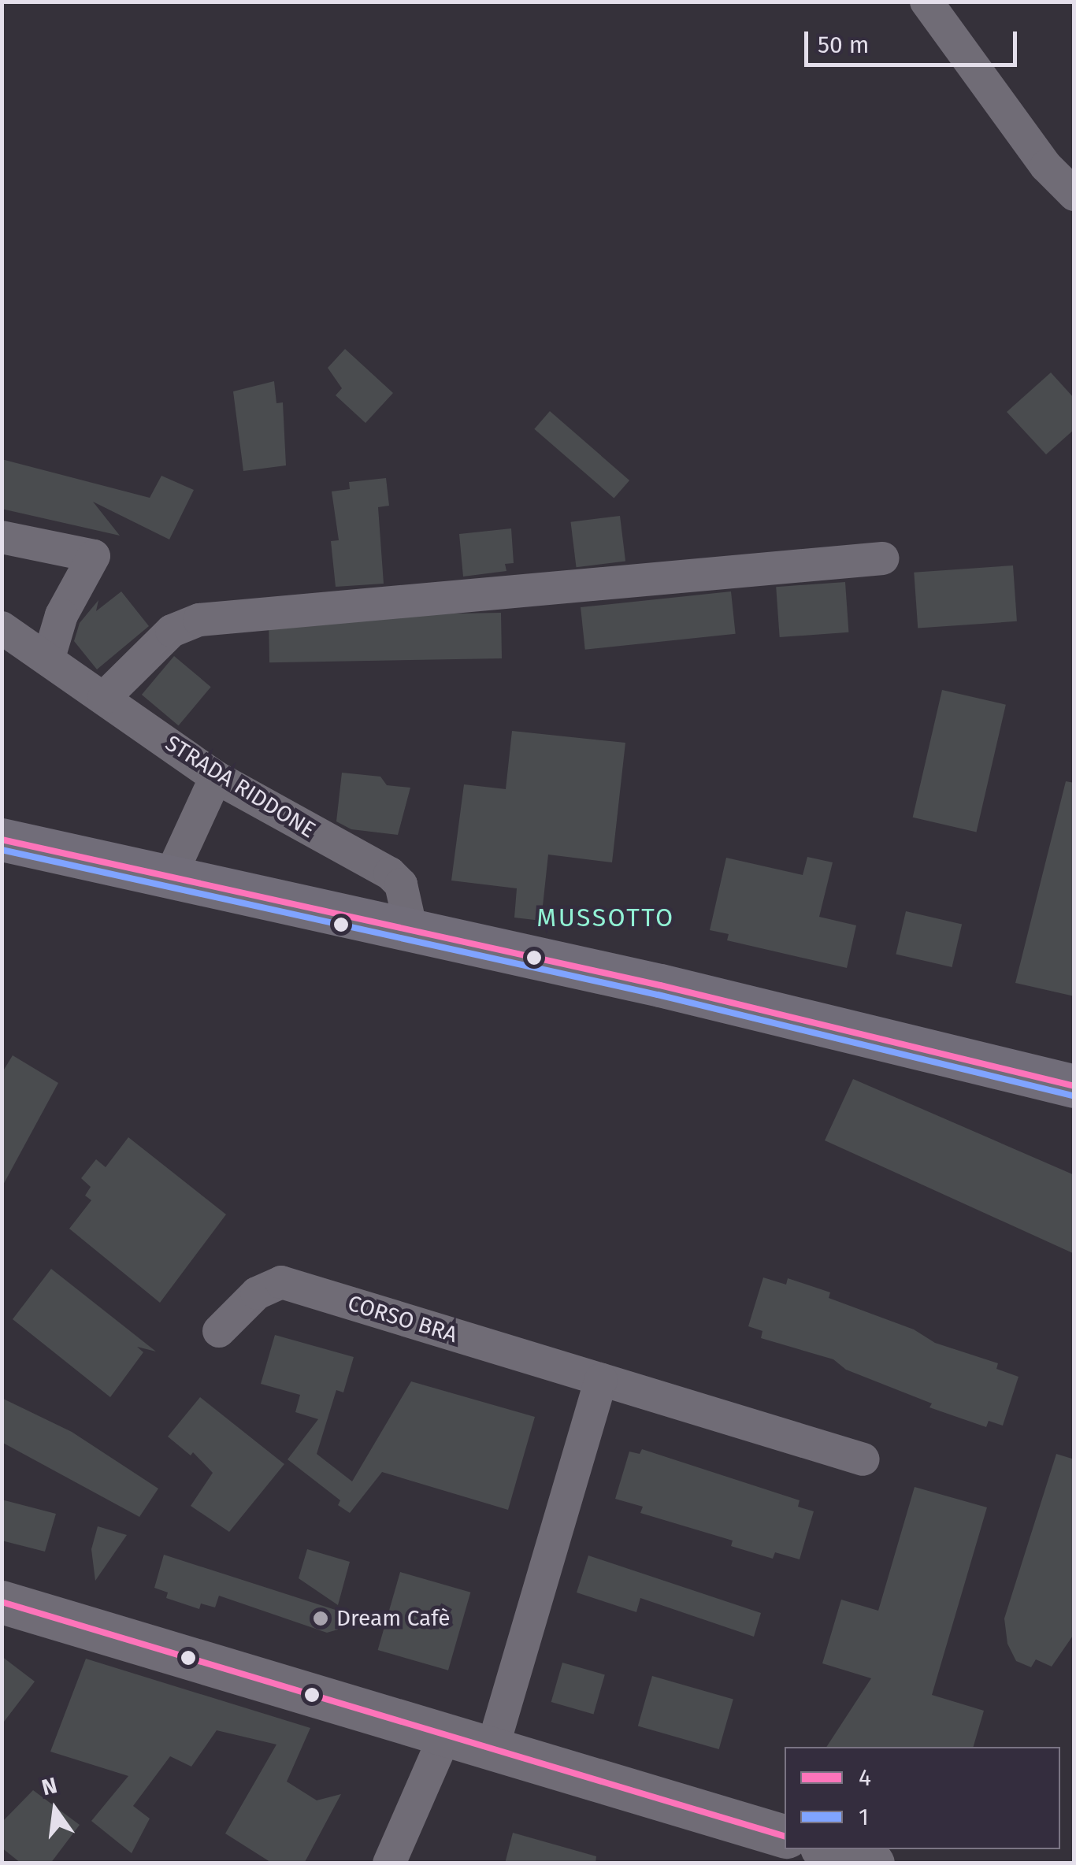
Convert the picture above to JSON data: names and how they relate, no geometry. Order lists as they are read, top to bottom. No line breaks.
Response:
{"streets":{"street":["STRADA RIDDONE","CORSO BRA"]},"districts":["MUSSOTTO"],"places":["Dream Cafè"],"lines":["transit line 4","transit line 1"],"legend":["4","1"],"scale_bar":"50 m","north":"top"}
